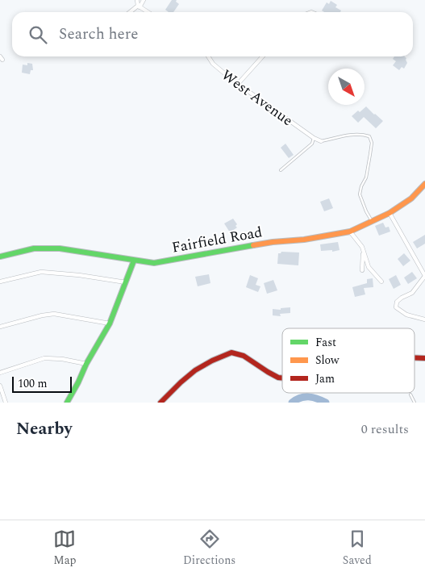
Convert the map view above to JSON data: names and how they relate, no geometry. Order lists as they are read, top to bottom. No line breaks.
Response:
{"streets":{"street":["West Avenue","Fairfield Road"]},"legend":["Fast","Slow","Jam"],"scale_bar":"100 m","north":"bottom right","page":{"search":"Search here","scale":"100 m","heading":["Nearby","0 results"],"nav":["Map","Directions","Saved"]}}
